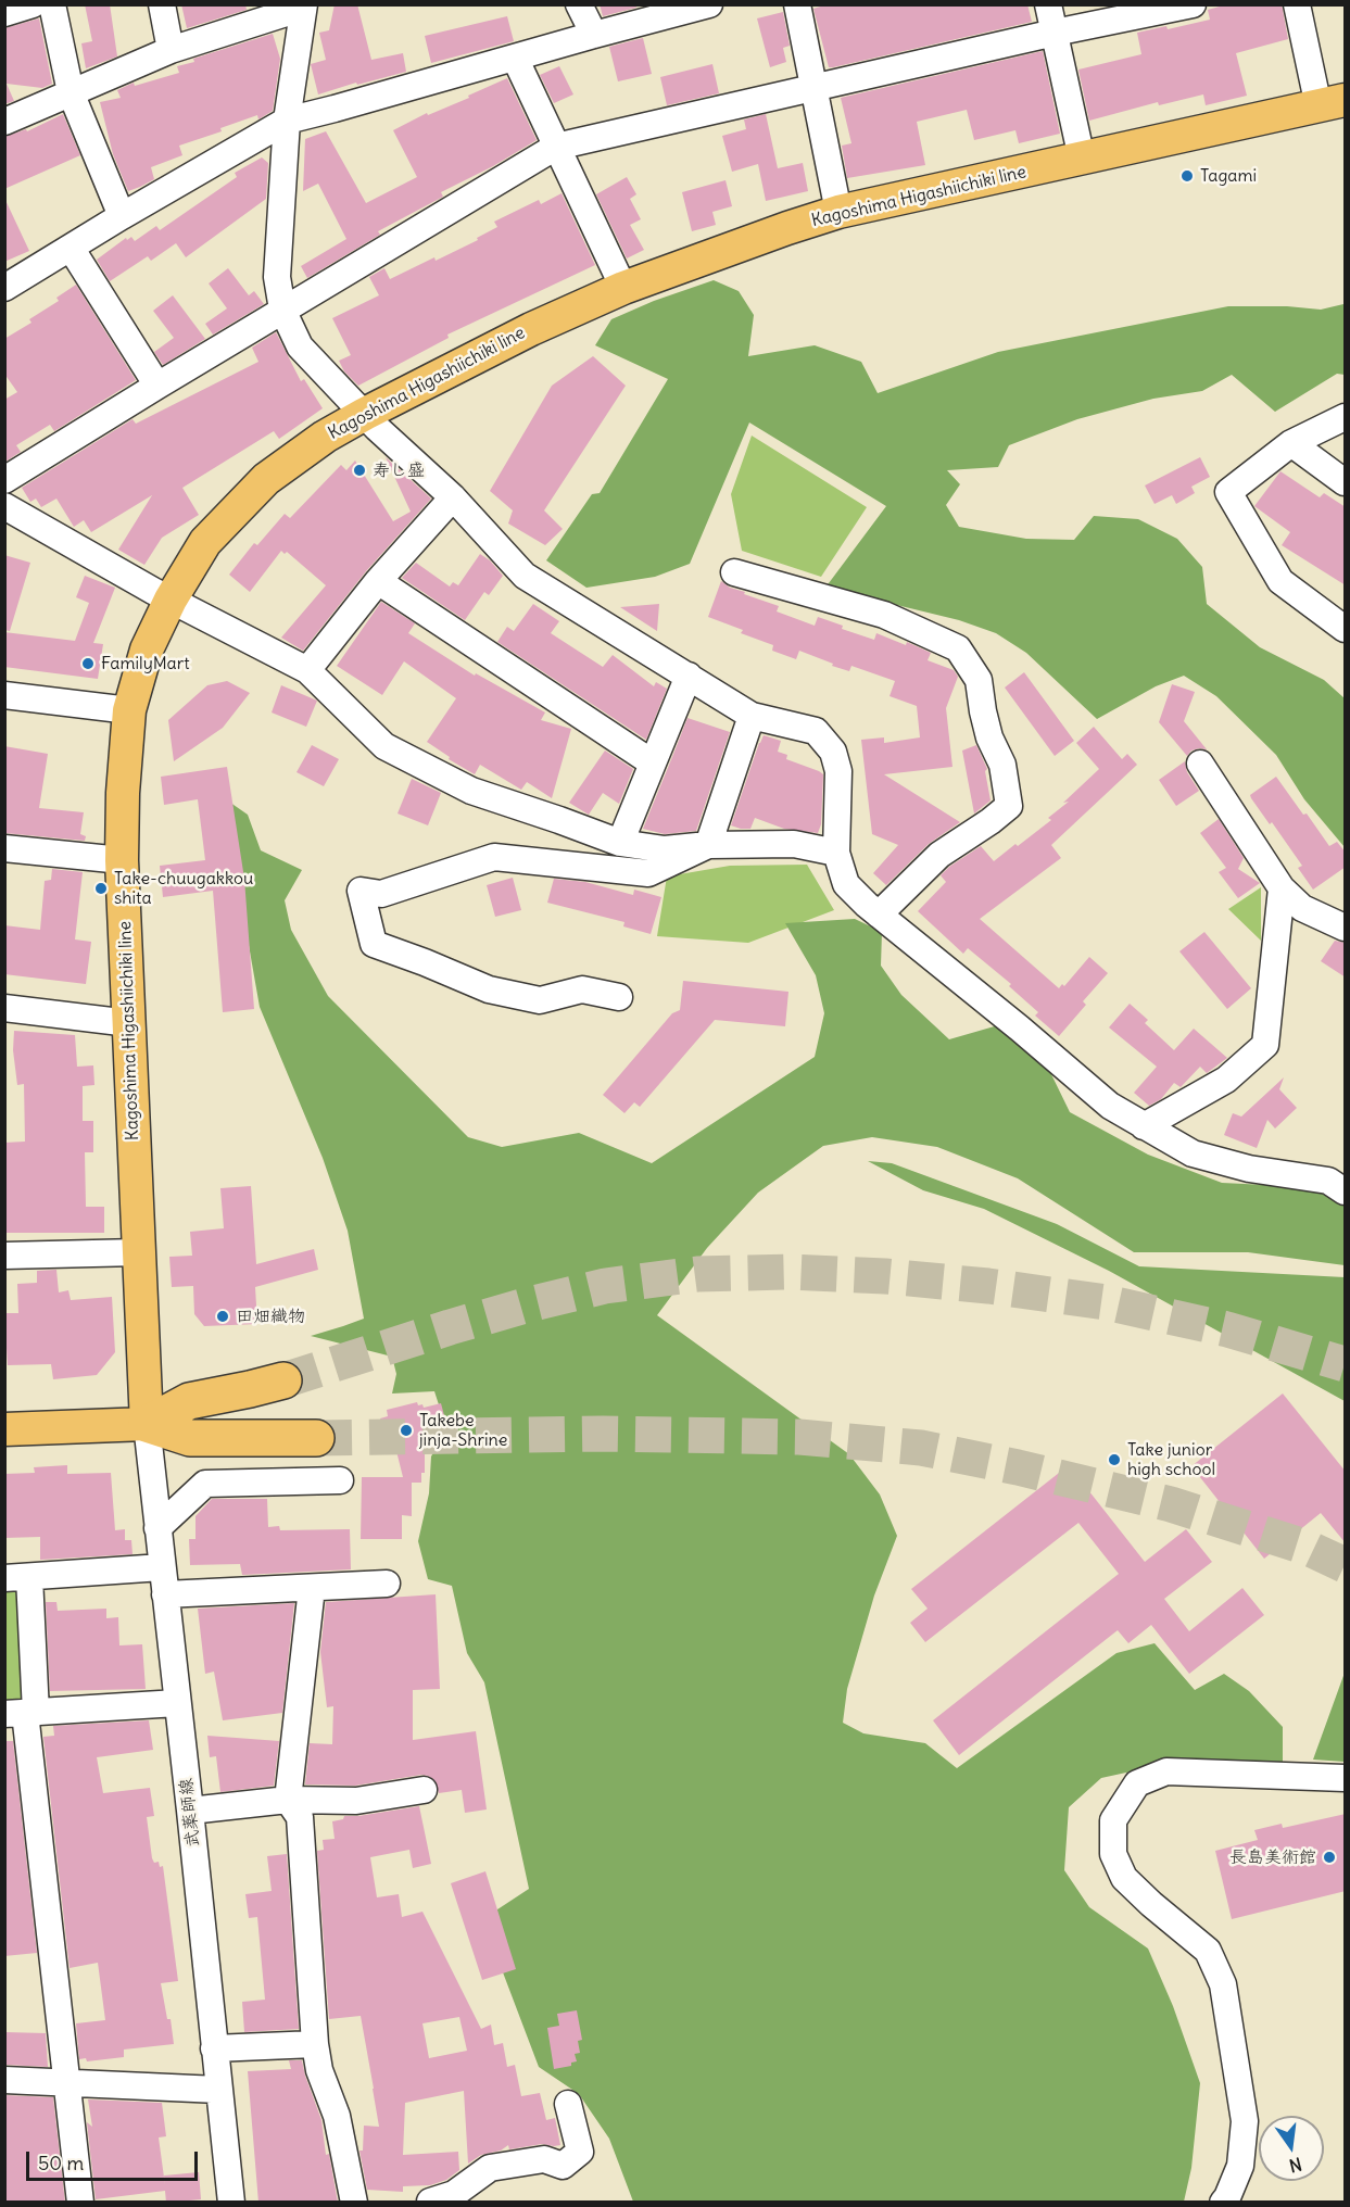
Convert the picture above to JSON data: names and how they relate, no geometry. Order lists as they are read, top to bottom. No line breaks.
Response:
{"streets":{"main road":["Kagoshima Higashiichiki line"],"street":["武薬師線"]},"crossings":[["Kagoshima Higashiichiki line","武薬師線"]],"places":["Tagami","寿し盛","FamilyMart","Take-chuugakkou shita","田畑織物","Takebe jinja-Shrine","Take junior high school","長島美術館"],"scale_bar":"50 m","north":"bottom"}
